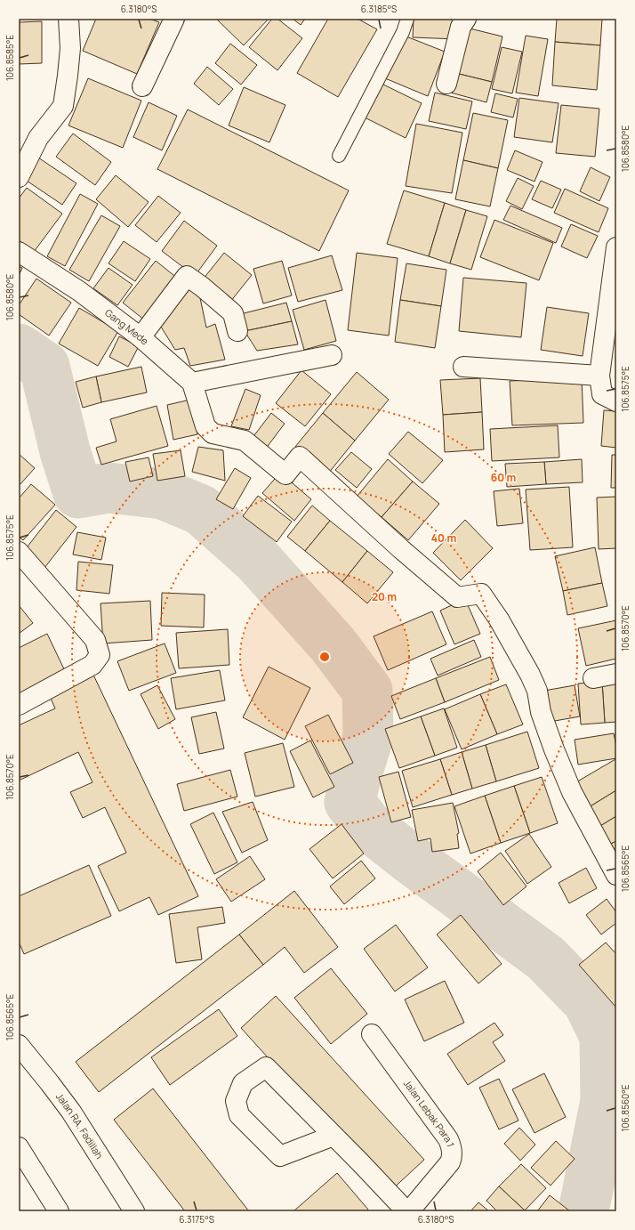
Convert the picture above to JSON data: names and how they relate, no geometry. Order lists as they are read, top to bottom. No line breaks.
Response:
{"streets":{"street":["Gang Mede","Jalan Lebak Para 1","Jalan RA. Fadillah"]},"coordinates":["6.3180°S","6.3185°S","106.8585°E","106.8580°E","106.8575°E","106.8570°E","106.8565°E","106.8560°E","6.3175°S"],"rings":["60 m","40 m","20 m"]}
